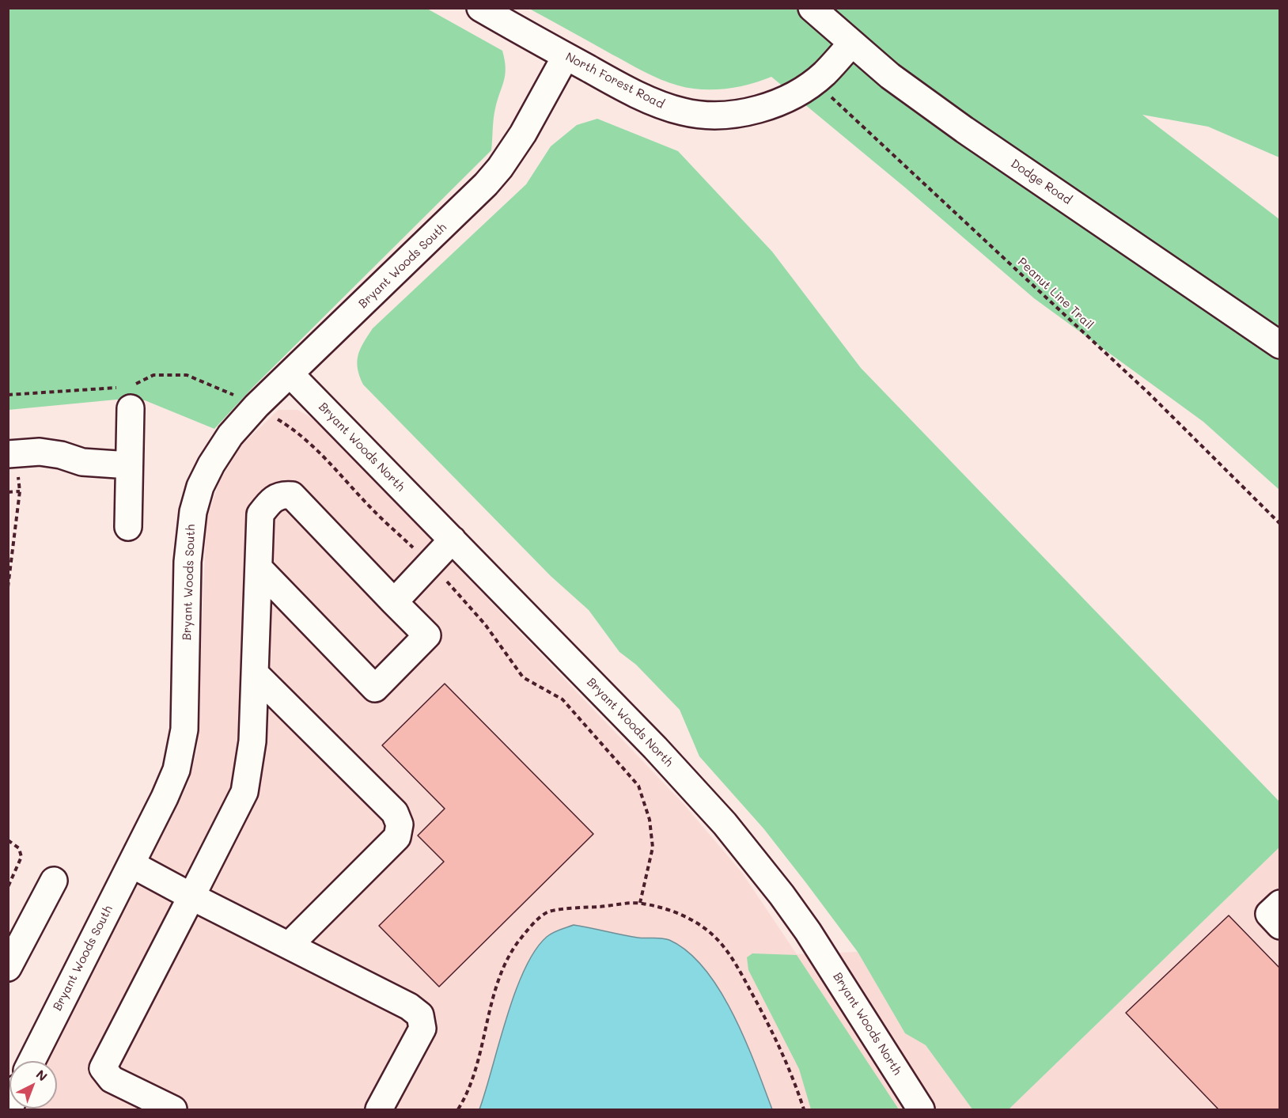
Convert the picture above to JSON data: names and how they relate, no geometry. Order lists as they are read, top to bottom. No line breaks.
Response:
{"streets":{"street":["North Forest Road","Dodge Road","Bryant Woods South","Bryant Woods North"],"path":["Peanut Line Trail"]},"crossings":[["North Forest Road","Dodge Road"],["North Forest Road","Bryant Woods South"],["North Forest Road","Peanut Line Trail"],["Bryant Woods South","Bryant Woods North"]],"north":"top right"}
